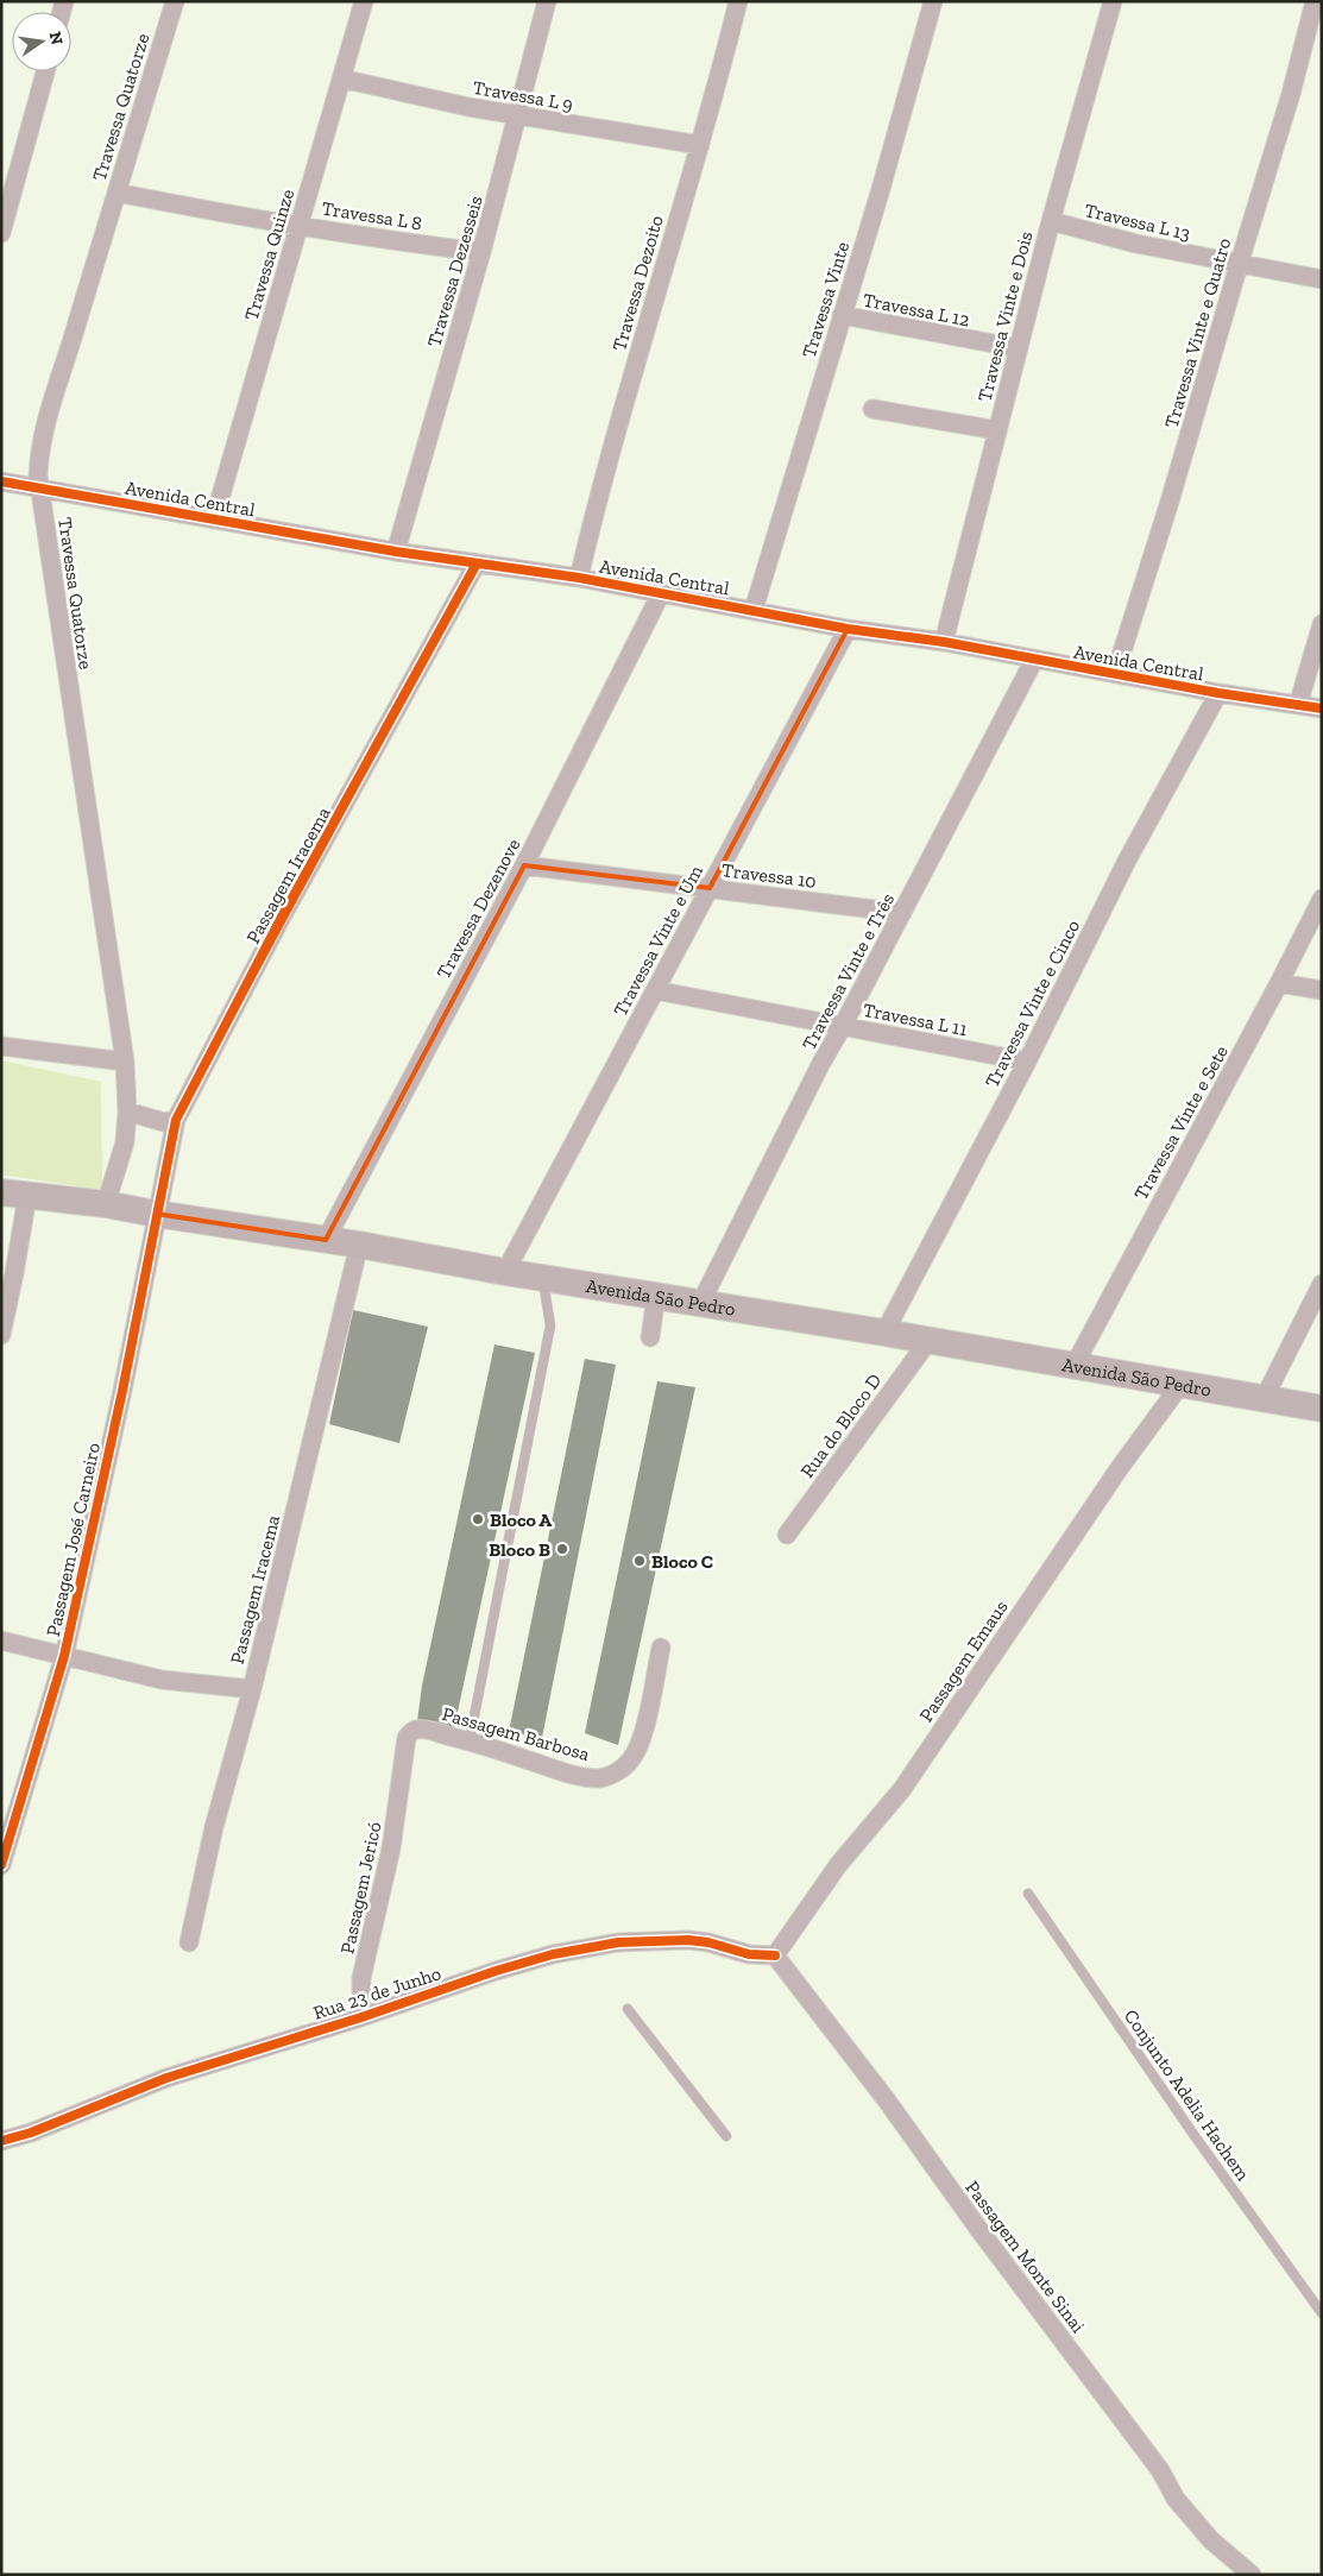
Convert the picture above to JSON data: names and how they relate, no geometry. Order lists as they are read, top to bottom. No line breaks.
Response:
{"streets":{"main road":["Avenida São Pedro"],"street":["Travessa L 9","Travessa Quatorze","Travessa L 8","Travessa L 13","Travessa Quinze","Travessa Dezesseis","Travessa Dezoito","Travessa Vinte","Travessa L 12","Travessa Vinte e Dois","Travessa Vinte e Quatro","Avenida Central","Passagem Iracema","Travessa 10","Travessa Dezenove","Travessa Vinte e Um","Travessa Vinte e Três","Travessa Vinte e Cinco","Travessa L 11","Travessa Vinte e Sete","Rua do Bloco D","Passagem José Carneiro","Passagem Emaus","Passagem Barbosa","Passagem Jericó","Rua 23 de Junho","Passagem Monte Sinai"],"lane":["Conjunto Adelia Hachem"]},"crossings":[["Travessa L 9","Travessa Quinze"],["Travessa L 9","Travessa Dezesseis"],["Travessa L 9","Travessa Dezoito"],["Travessa Quatorze","Travessa L 8"],["Travessa Quatorze","Avenida Central"],["Travessa Quatorze","Avenida São Pedro"],["Travessa L 8","Travessa Quinze"],["Travessa L 8","Travessa Dezesseis"],["Travessa L 13","Travessa Vinte e Dois"],["Travessa L 13","Travessa Vinte e Quatro"],["Travessa Quinze","Avenida Central"],["Travessa Dezesseis","Avenida Central"],["Travessa Dezoito","Avenida Central"],["Travessa Vinte","Travessa L 12"],["Travessa Vinte","Avenida Central"],["Travessa L 12","Travessa Vinte e Dois"],["Travessa Vinte e Dois","Avenida Central"],["Travessa Vinte e Quatro","Avenida Central"],["Avenida Central","Passagem Iracema"],["Avenida Central","Travessa Dezenove"],["Avenida Central","Travessa Vinte e Um"],["Avenida Central","Travessa Vinte e Três"],["Avenida Central","Travessa Vinte e Cinco"],["Passagem Iracema","Avenida São Pedro"],["Passagem Iracema","Passagem José Carneiro"],["Travessa 10","Travessa Dezenove"],["Travessa 10","Travessa Vinte e Um"],["Travessa 10","Travessa Vinte e Três"],["Travessa Dezenove","Avenida São Pedro"],["Travessa Vinte e Um","Travessa L 11"],["Travessa Vinte e Um","Avenida São Pedro"],["Travessa Vinte e Três","Travessa L 11"],["Travessa Vinte e Três","Avenida São Pedro"],["Travessa Vinte e Cinco","Travessa L 11"],["Travessa Vinte e Cinco","Avenida São Pedro"],["Travessa Vinte e Sete","Avenida São Pedro"],["Avenida São Pedro","Rua do Bloco D"],["Avenida São Pedro","Passagem José Carneiro"],["Avenida São Pedro","Passagem Emaus"],["Passagem Emaus","Rua 23 de Junho"],["Passagem Emaus","Passagem Monte Sinai"],["Passagem Barbosa","Passagem Jericó"],["Passagem Jericó","Rua 23 de Junho"],["Rua 23 de Junho","Passagem Monte Sinai"]],"places":["Bloco A","Bloco B","Bloco C"],"north":"right"}
